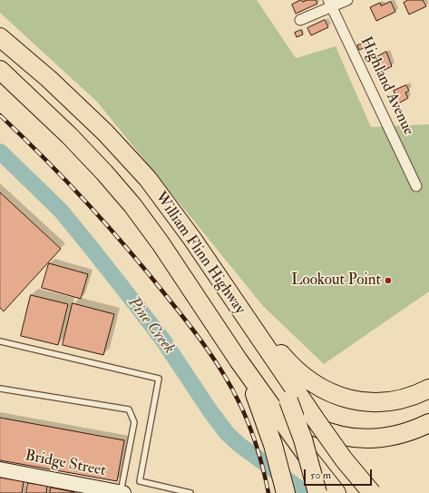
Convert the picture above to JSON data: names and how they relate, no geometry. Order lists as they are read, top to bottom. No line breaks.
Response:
{"streets":{"highway":["William Flinn Highway"],"street":["Highland Avenue","Bridge Street"]},"water":["Pine Creek"],"places":["Lookout Point"],"scale_bar":"50 m"}
